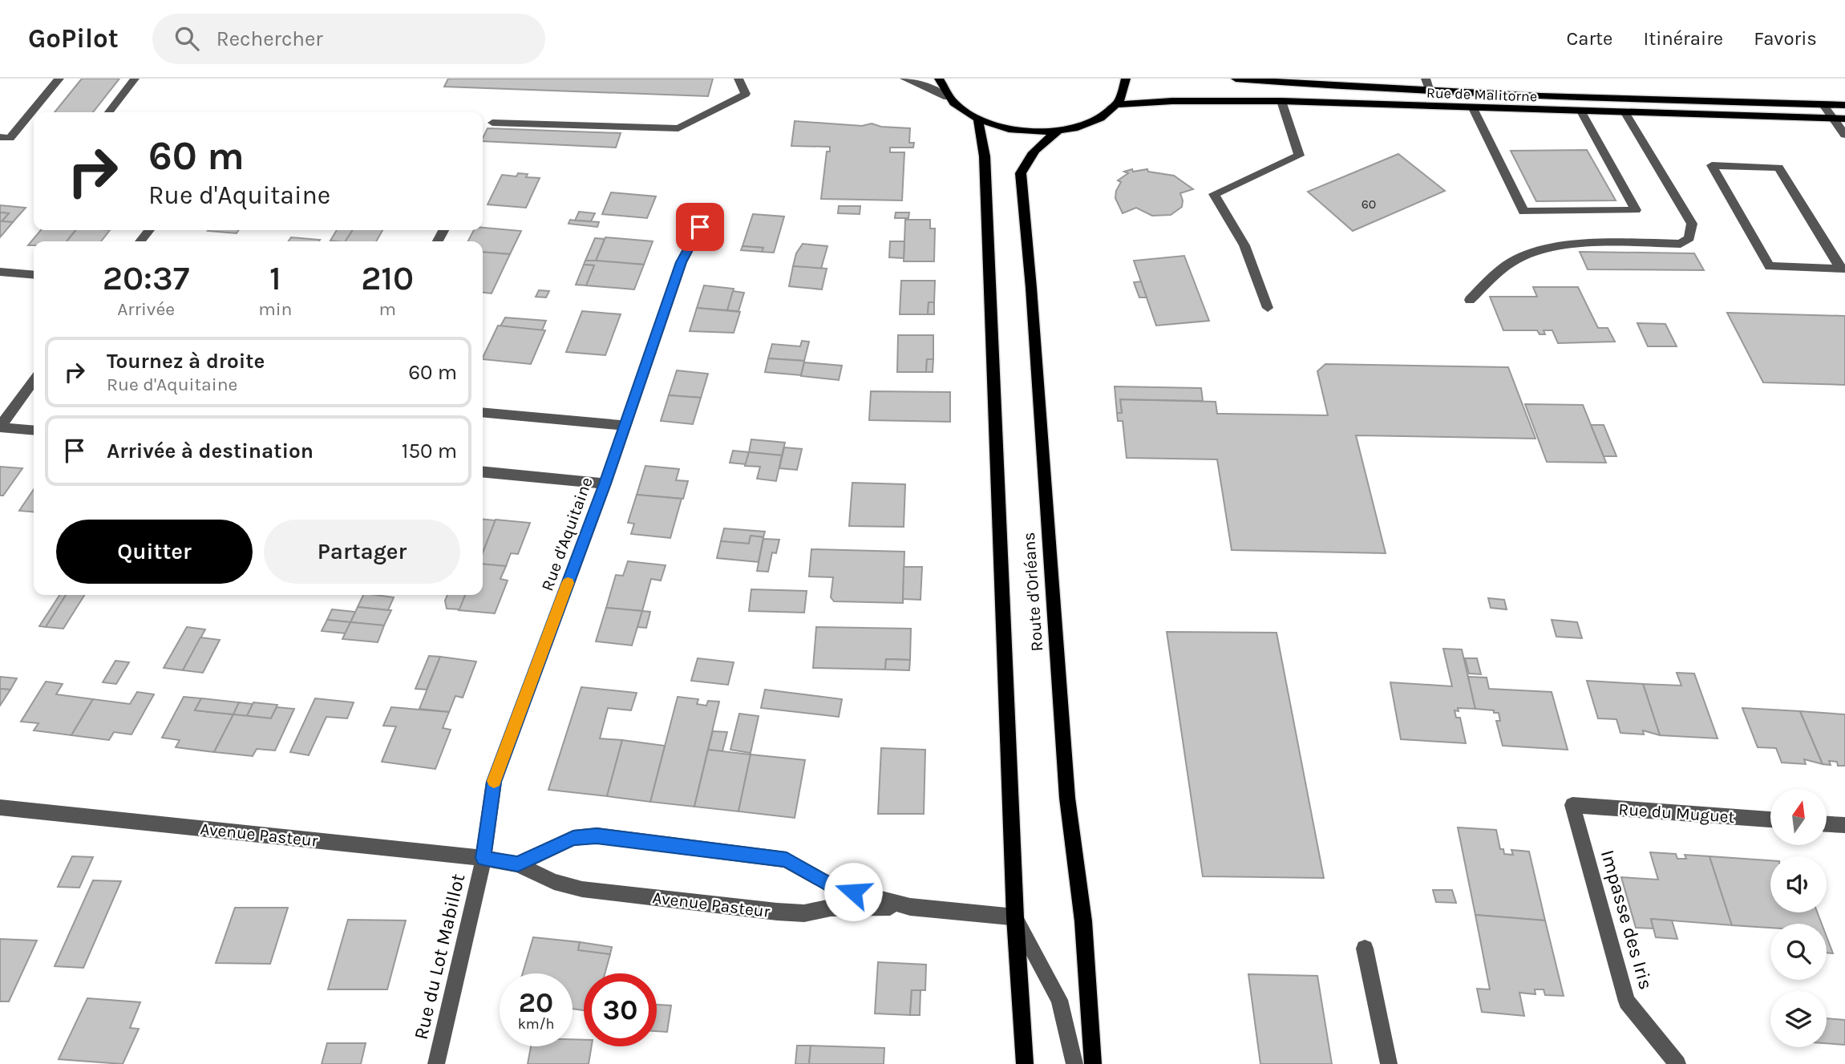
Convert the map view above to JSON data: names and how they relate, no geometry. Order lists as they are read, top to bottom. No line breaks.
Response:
{"streets":{"main road":["Rue de Malitorne","Route d'Orléans"],"street":["Rue d'Aquitaine","Rue du Muguet","Avenue Pasteur","Impasse des Iris","Rue du Lot Mabillot"]},"crossings":[["Rue d'Aquitaine","Avenue Pasteur"],["Rue d'Aquitaine","Rue du Lot Mabillot"],["Route d'Orléans","Avenue Pasteur"],["Rue du Muguet","Impasse des Iris"],["Avenue Pasteur","Rue du Lot Mabillot"]],"house_numbers":["60"],"north":"top","page":{"header":"GoPilot","search":"Rechercher","nav":["Carte","Itinéraire","Favoris"],"turn":["60 m","Rue d'Aquitaine"],"eta":["20:37","Arrivée","1","min","210","m"],"list":[{"name":"Tournez à droite","note":"Rue d'Aquitaine","value":"60 m"},{"name":"Arrivée à destination","value":"150 m"}],"buttons":["Quitter","Partager"],"speed":"20 km/h","limit":"30"}}
